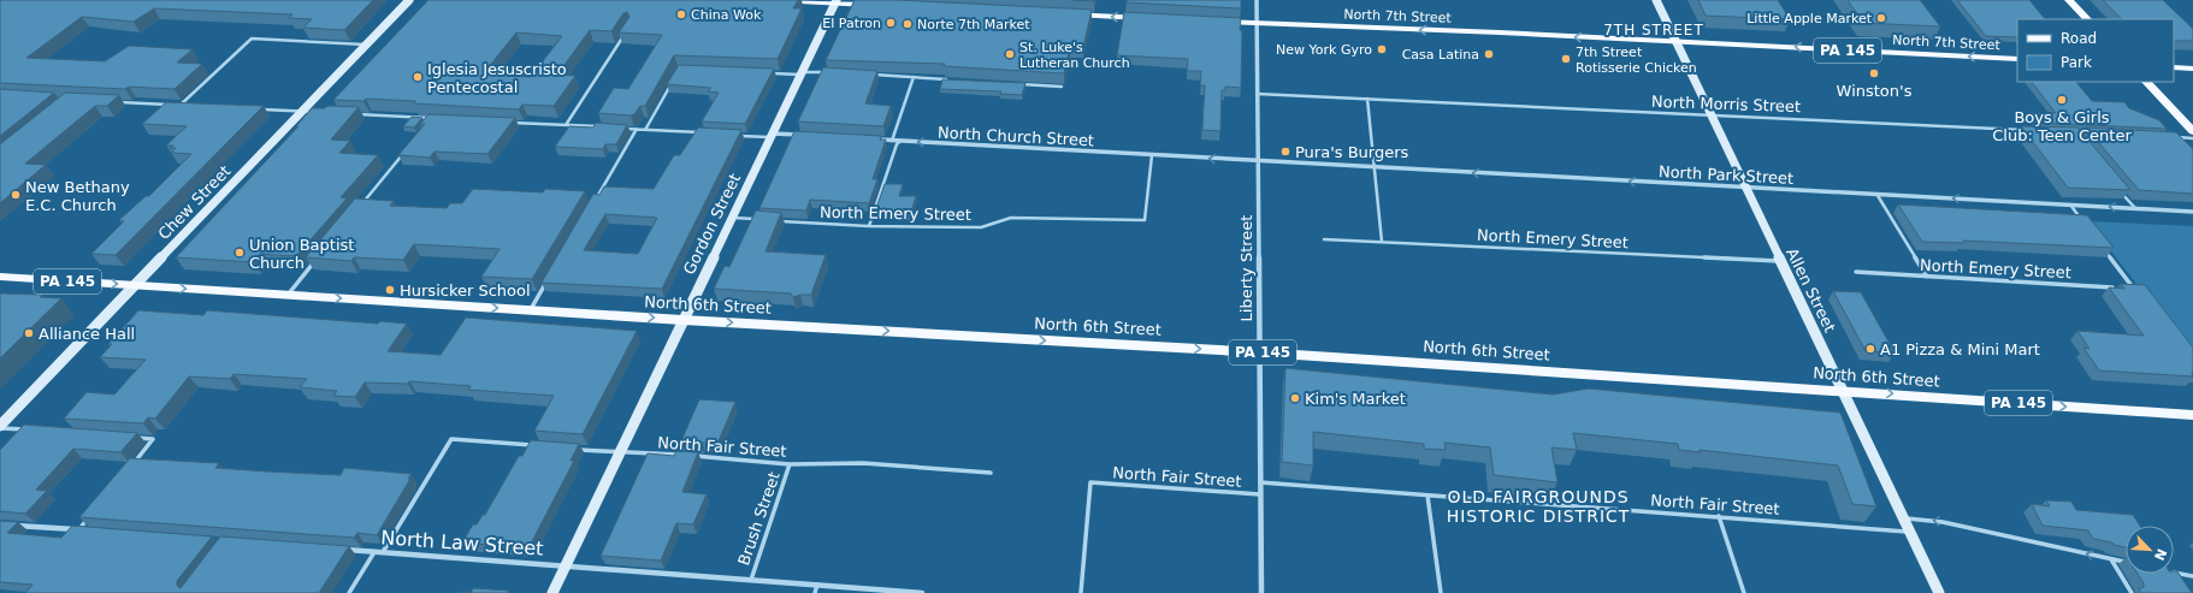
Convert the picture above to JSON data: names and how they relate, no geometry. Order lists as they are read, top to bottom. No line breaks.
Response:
{"streets":{"main road":["North 7th Street","PA 145","North 6th Street"],"street":["North Church Street","North Park Street","Chew Street","Gordon Street","Liberty Street","Allen Street","North Law Street"],"lane":["North Morris Street","North Emery Street","North Fair Street","Brush Street"]},"crossings":[["North 7th Street","Liberty Street"],["North 7th Street","Allen Street"],["North Morris Street","Liberty Street"],["North Morris Street","Allen Street"],["North Church Street","North Park Street"],["North Church Street","North Emery Street"],["North Church Street","Liberty Street"],["North Park Street","Liberty Street"],["North Park Street","Allen Street"],["Chew Street","North 6th Street"],["North Emery Street","Allen Street"],["Gordon Street","North 6th Street"],["Gordon Street","North Fair Street"],["Gordon Street","North Law Street"],["Liberty Street","North 6th Street"],["Liberty Street","North Fair Street"],["Allen Street","North 6th Street"],["Allen Street","North Fair Street"],["North Fair Street","Brush Street"],["Brush Street","North Law Street"]],"one_way":["North 7th Street","North Church Street","North Park Street","North 6th Street"],"districts":["7TH STREET","OLD FAIRGROUNDS HISTORIC DISTRICT"],"places":["China Wok","Little Apple Market","El Patron","Norte 7th Market","New York Gyro","St. Luke's Lutheran Church","Casa Latina","7th Street Rotisserie Chicken","Winston's","Iglesia Jesuscristo Pentecostal","Boys & Girls Club: Teen Center","Pura's Burgers","New Bethany E.C. Church","Union Baptist Church","Hursicker School","Alliance Hall","A1 Pizza & Mini Mart","Kim's Market"],"legend":["Road","Park"],"north":"bottom right"}
